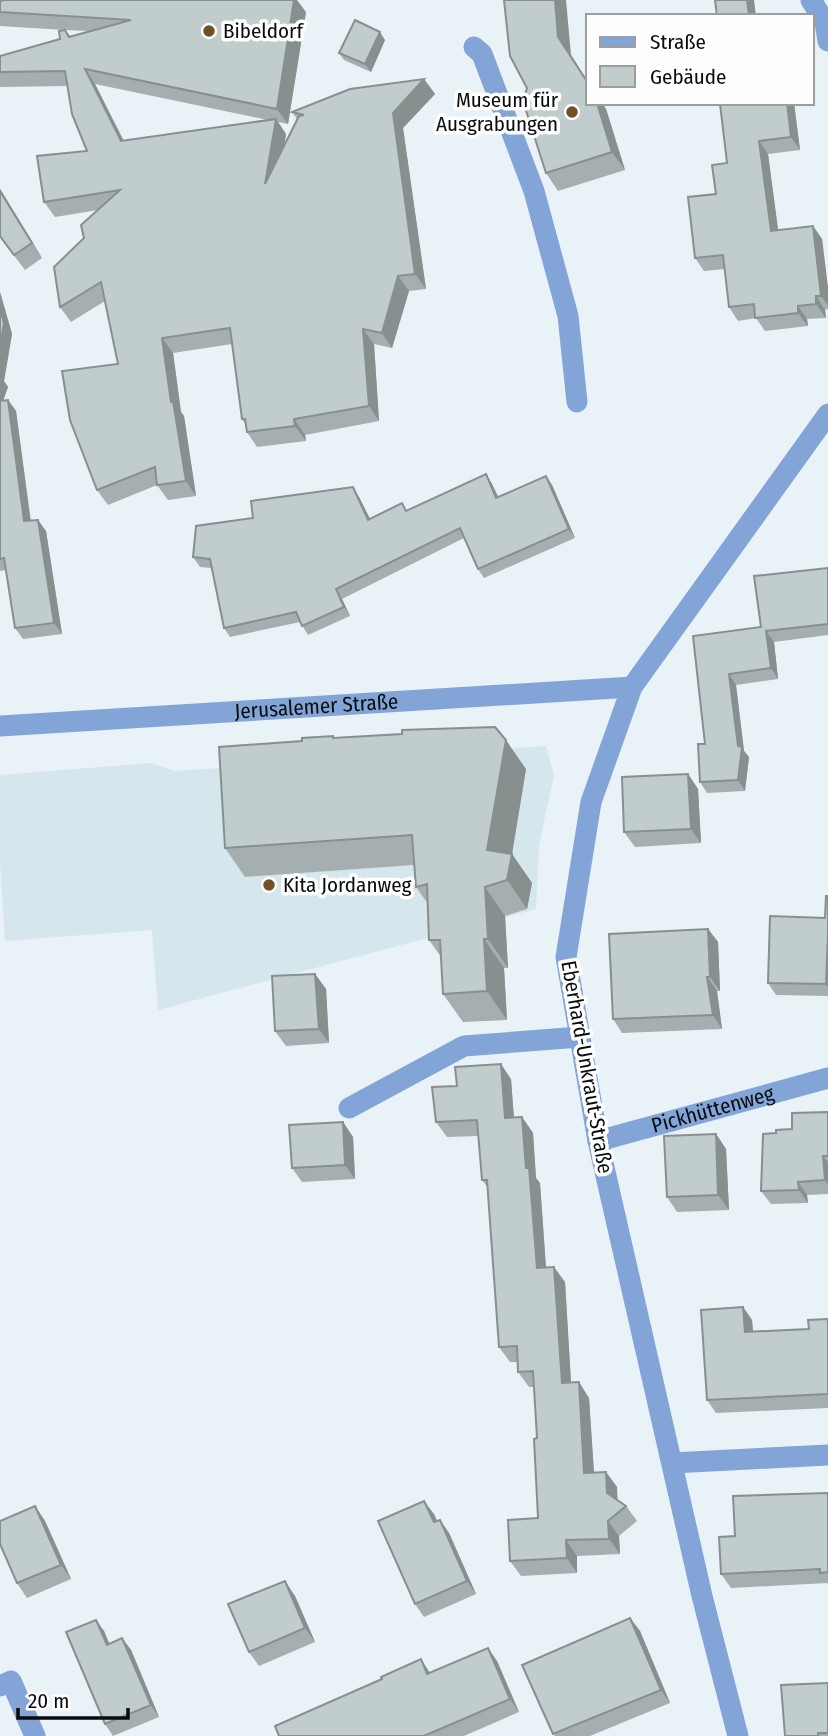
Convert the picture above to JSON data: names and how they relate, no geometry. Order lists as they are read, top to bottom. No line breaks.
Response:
{"streets":{"street":["Jerusalemer Straße","Eberhard-Unkraut-Straße","Pickhüttenweg"]},"crossings":[["Jerusalemer Straße","Eberhard-Unkraut-Straße"],["Eberhard-Unkraut-Straße","Pickhüttenweg"]],"places":["Bibeldorf","Museum für Ausgrabungen","Kita Jordanweg"],"legend":["Straße","Gebäude"],"scale_bar":"20 m"}
